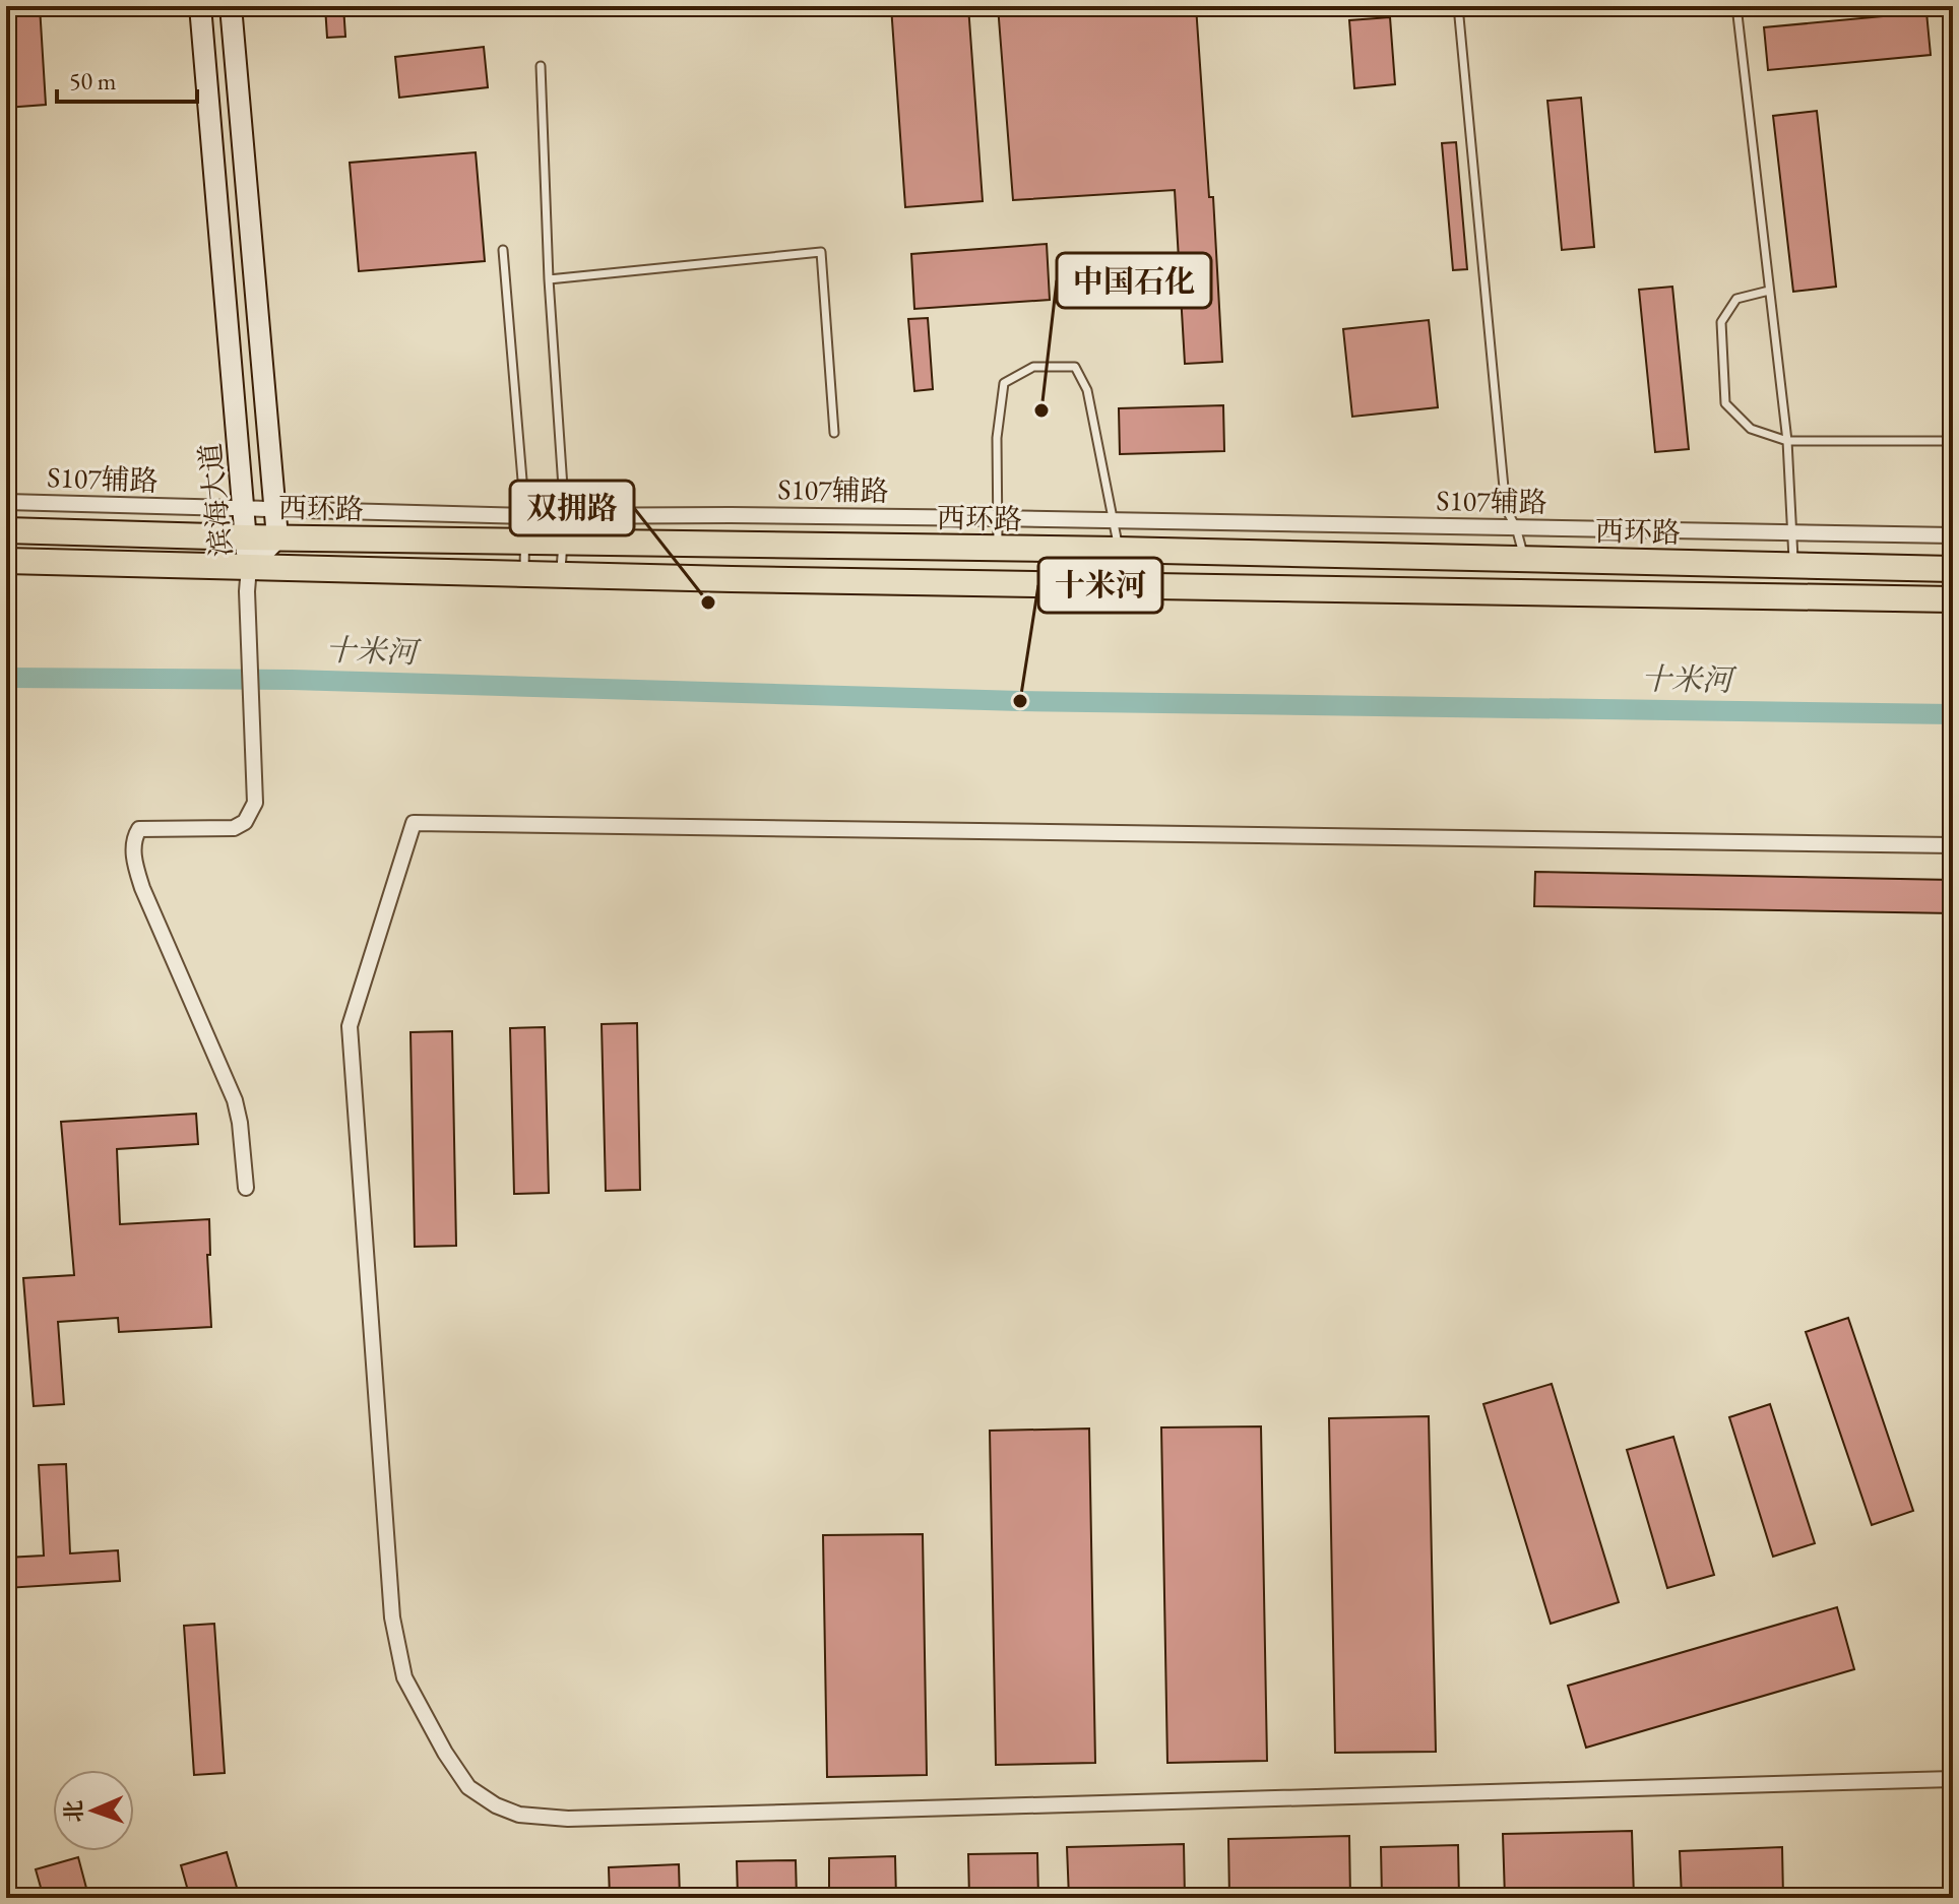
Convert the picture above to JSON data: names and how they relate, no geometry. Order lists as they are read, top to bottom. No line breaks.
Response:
{"streets":{"highway":["西环路"],"main road":["滨海大道"],"street":["S107辅路"]},"crossings":[["S107辅路","滨海大道"],["滨海大道","西环路"]],"water":["十米河"],"places":["中国石化","双拥路","十米河"],"scale_bar":"50 m","north":"left"}
